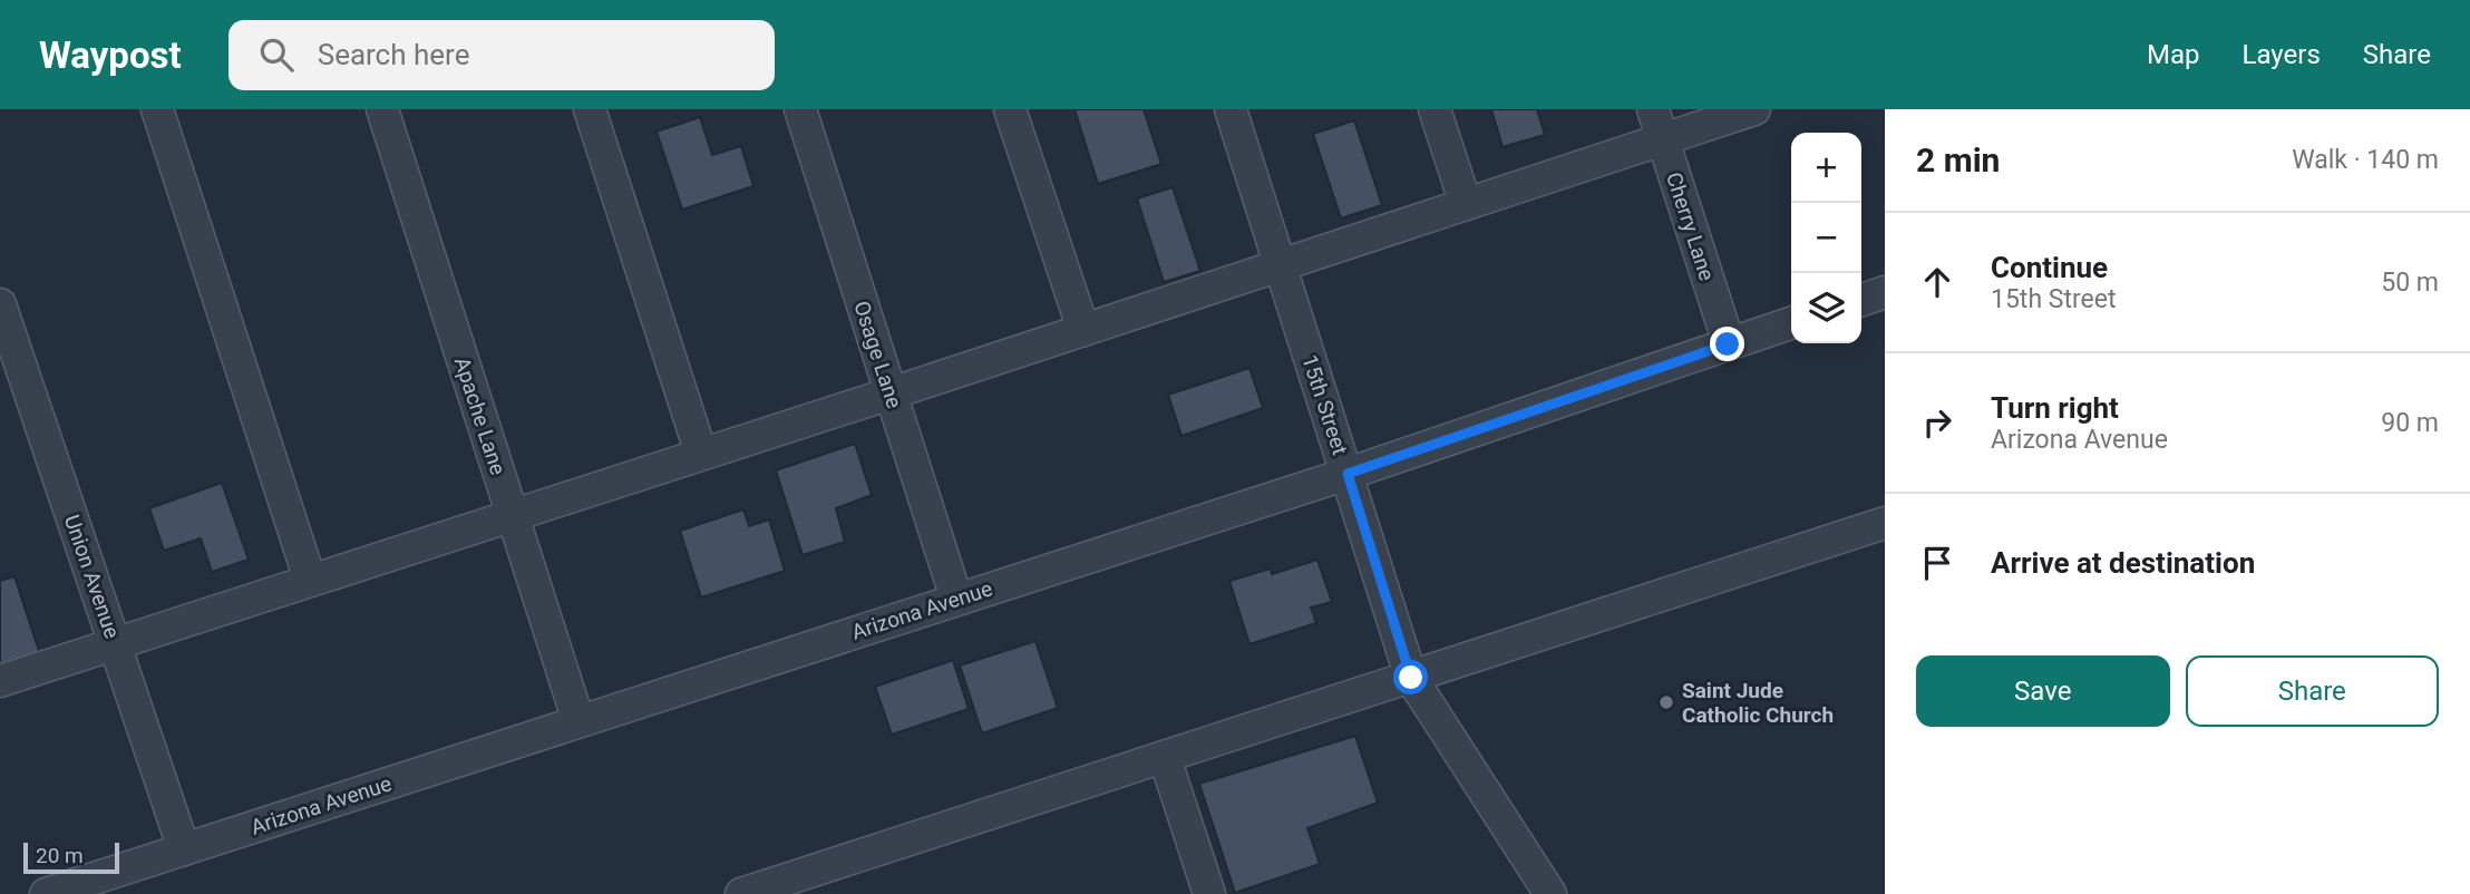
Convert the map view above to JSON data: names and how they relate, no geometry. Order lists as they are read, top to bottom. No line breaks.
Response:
{"streets":{"street":["Cherry Lane","Osage Lane","15th Street","Apache Lane","Union Avenue","Arizona Avenue"]},"crossings":[["Cherry Lane","Arizona Avenue"],["Osage Lane","Arizona Avenue"],["15th Street","Arizona Avenue"],["Apache Lane","Arizona Avenue"],["Union Avenue","Arizona Avenue"]],"places":["Saint Jude Catholic Church"],"scale_bar":"20 m","page":{"header":"Waypost","search":"Search here","nav":["Map","Layers","Share"],"heading":["2 min","Walk · 140 m"],"map_buttons":["+","−"],"list":[["Continue","15th Street","50 m"],["Turn right","Arizona Avenue","90 m"],"Arrive at destination"],"buttons":["Save","Share"],"scale":"20 m"}}
